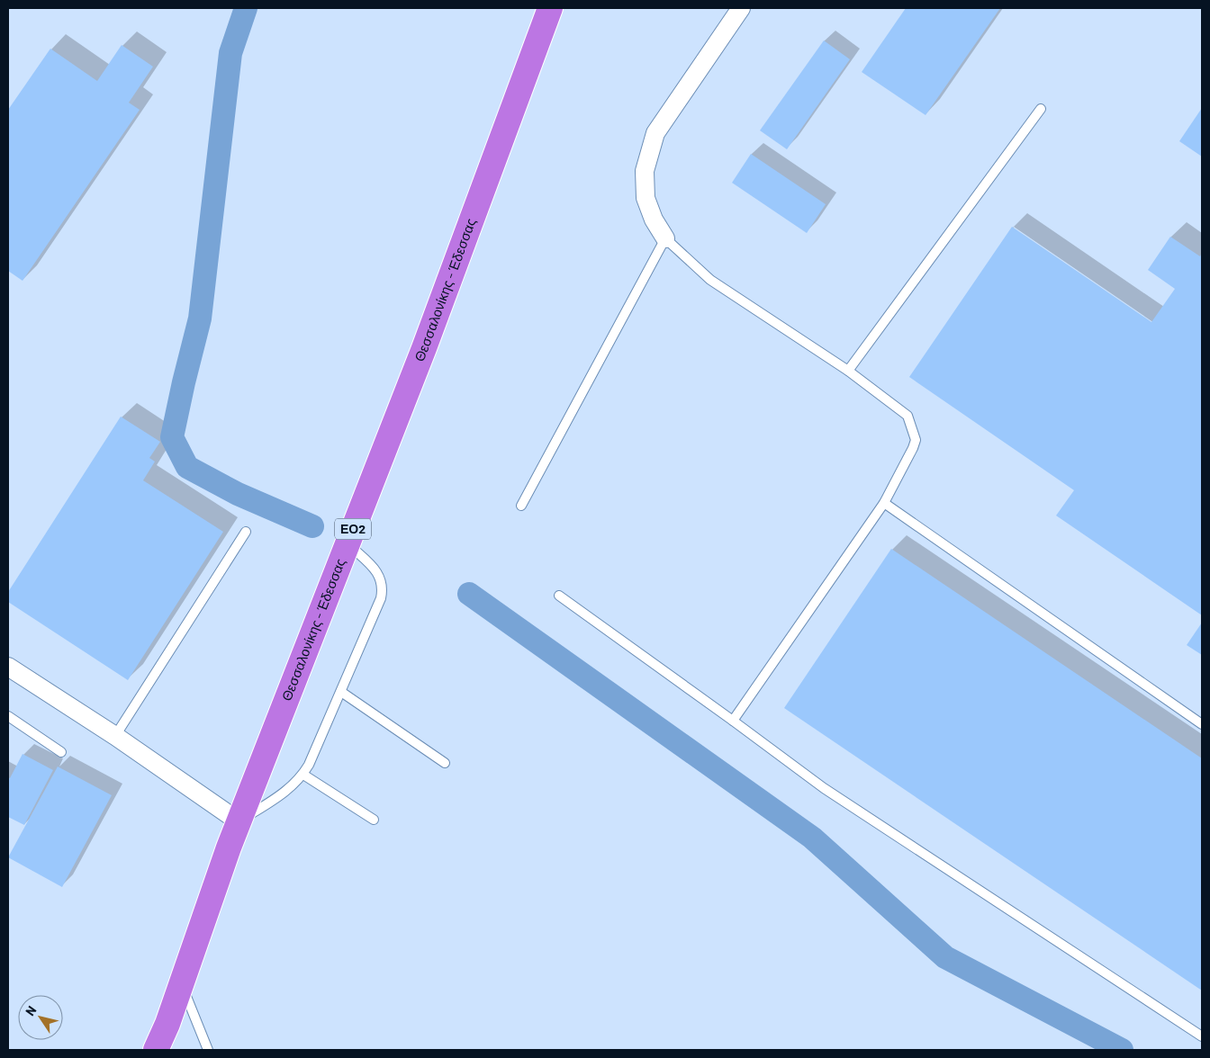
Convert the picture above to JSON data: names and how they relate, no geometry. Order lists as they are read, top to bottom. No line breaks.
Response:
{"streets":{"highway":["Θεσσαλονίκης - Έδεσσας","ΕΟ2"]},"north":"top left"}
